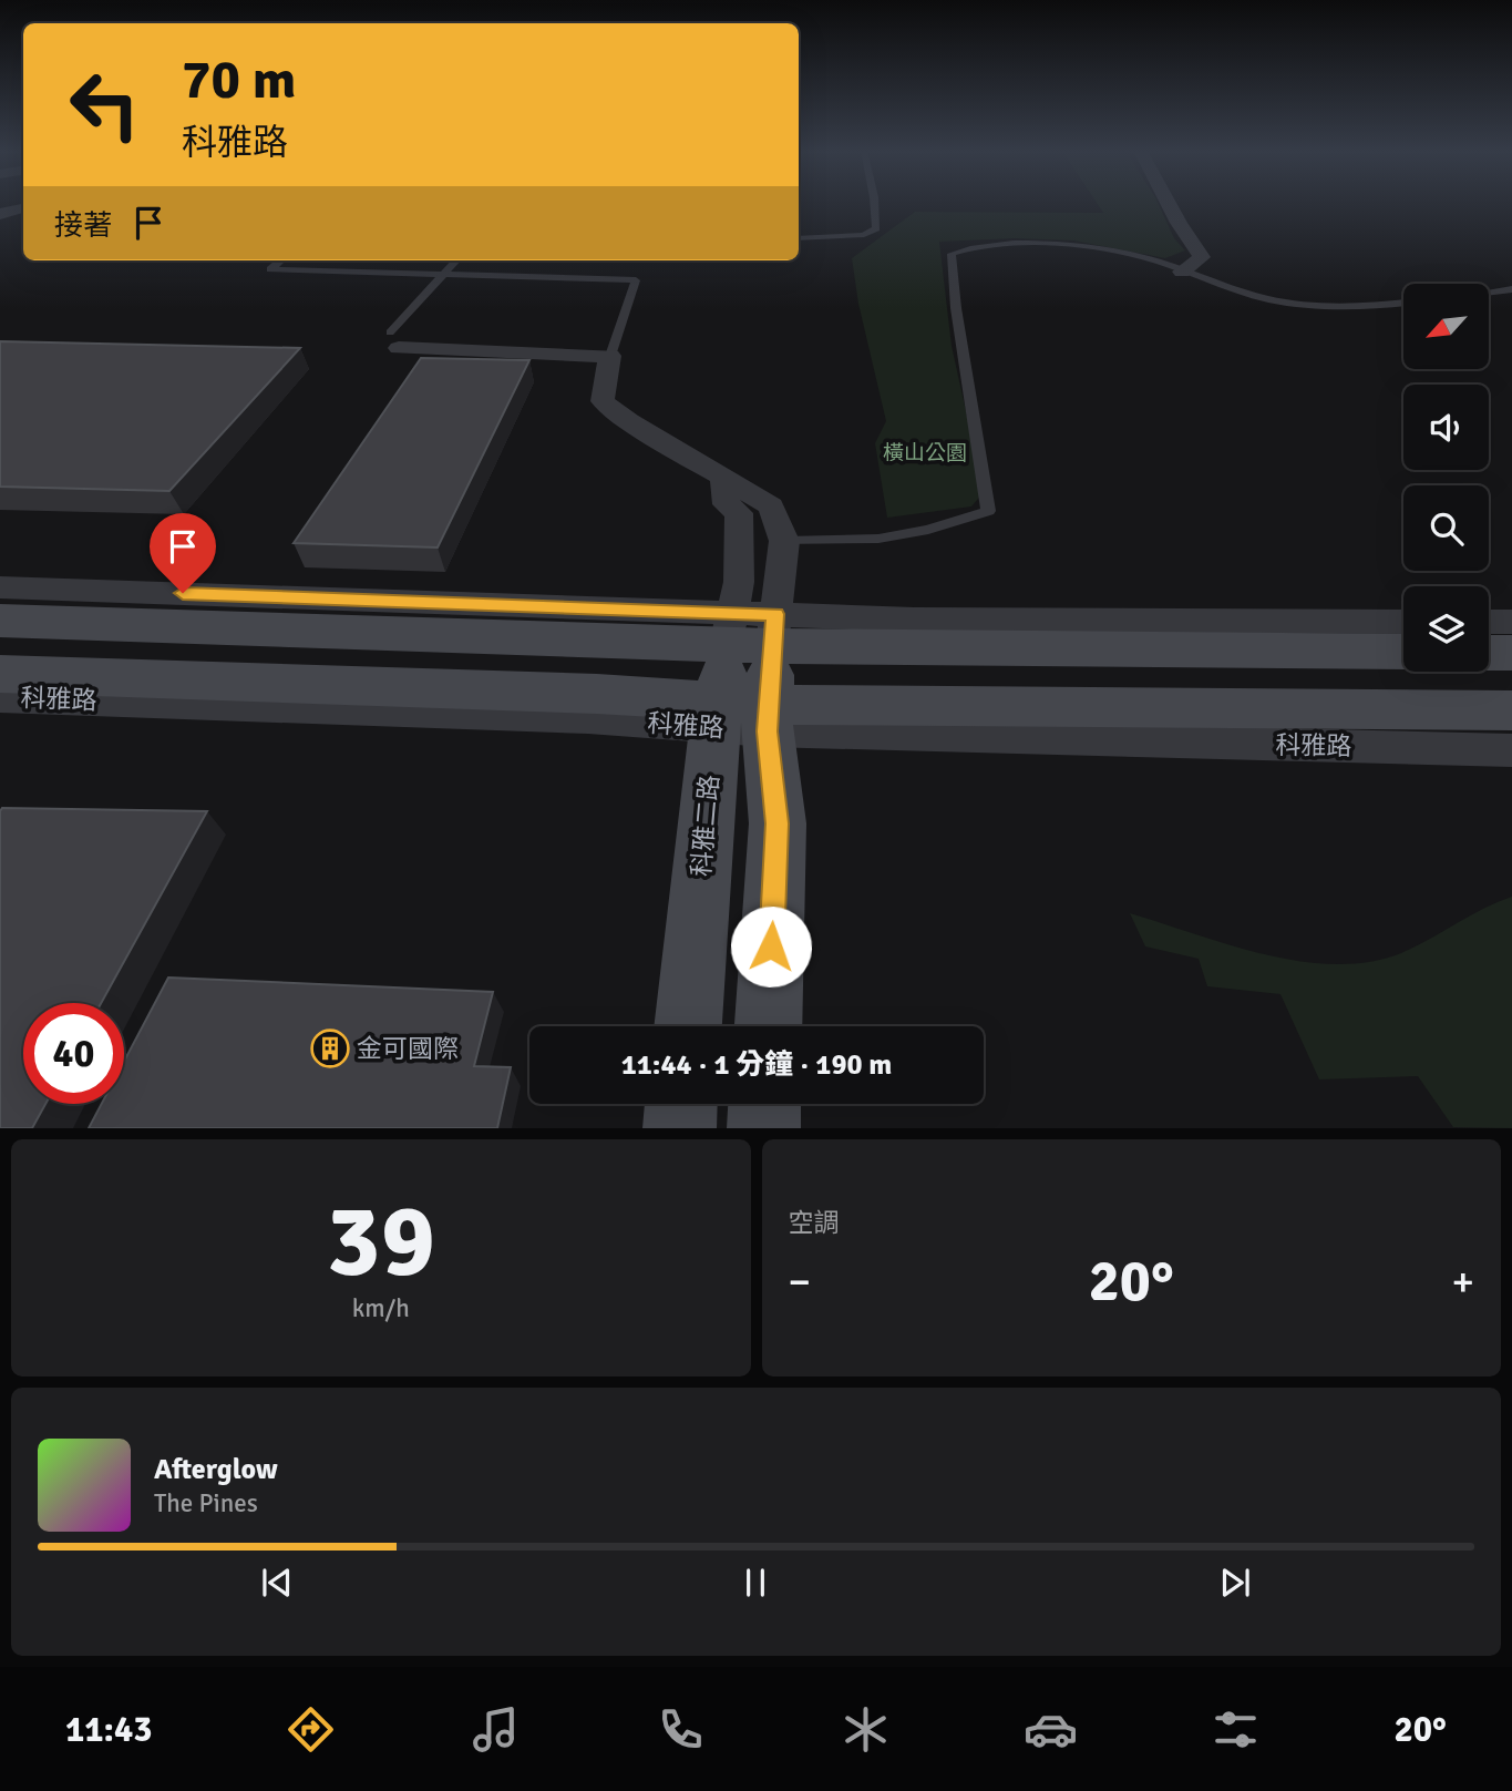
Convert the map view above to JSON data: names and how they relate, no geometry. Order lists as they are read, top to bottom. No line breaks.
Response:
{"streets":{"street":["科雅路","科雅二路"]},"crossings":[["科雅路","科雅二路"]],"parks":["橫山公園"],"places":{"building":["金可國際"]},"north":"bottom left","page":{"turn":["70 m","科雅路"],"then":"接著","limit":"40","trip":"11:44 · 1 分鐘 · 190 m","tile":[["39","km/h"],"空調"],"heat":["−","20°","+"],"song":["Afterglow","The Pines"],"tabs":["11:43","20°"]}}
